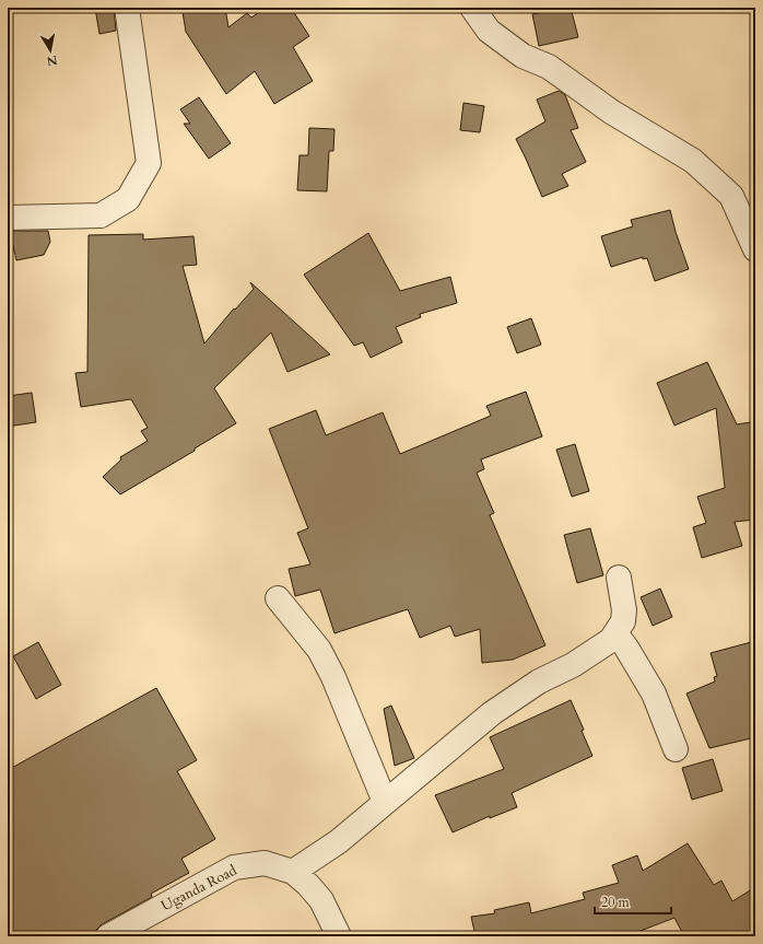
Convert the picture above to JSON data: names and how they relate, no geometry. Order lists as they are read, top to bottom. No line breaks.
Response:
{"streets":{"street":["Uganda Road"]},"scale_bar":"20 m","north":"bottom"}
